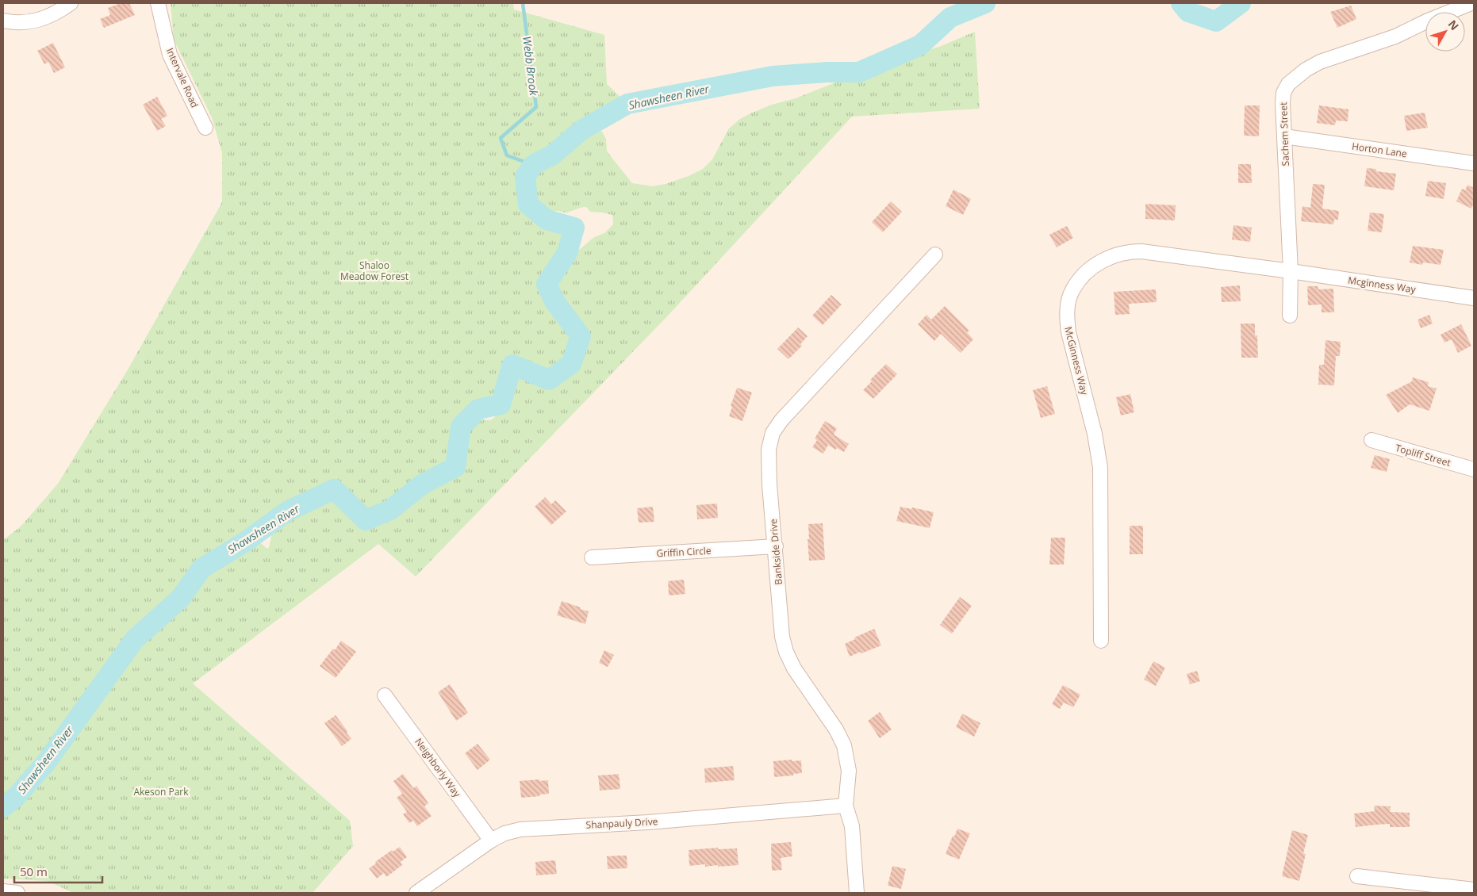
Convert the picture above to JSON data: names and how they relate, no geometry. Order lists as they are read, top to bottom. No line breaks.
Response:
{"streets":{"street":["Intervale Road","Sachem Street","Horton Lane","Mcginness Way","McGinness Way","Topliff Street","Griffin Circle","Bankside Drive","Neighborly Way","Shanpauly Drive"]},"crossings":[["Sachem Street","Horton Lane"],["Sachem Street","Mcginness Way"],["Sachem Street","McGinness Way"],["Mcginness Way","McGinness Way"],["Griffin Circle","Bankside Drive"],["Bankside Drive","Shanpauly Drive"],["Neighborly Way","Shanpauly Drive"]],"water":["Webb Brook","Shawsheen River"],"parks":["Shaloo Meadow Forest","Akeson Park"],"scale_bar":"50 m","north":"top right"}
